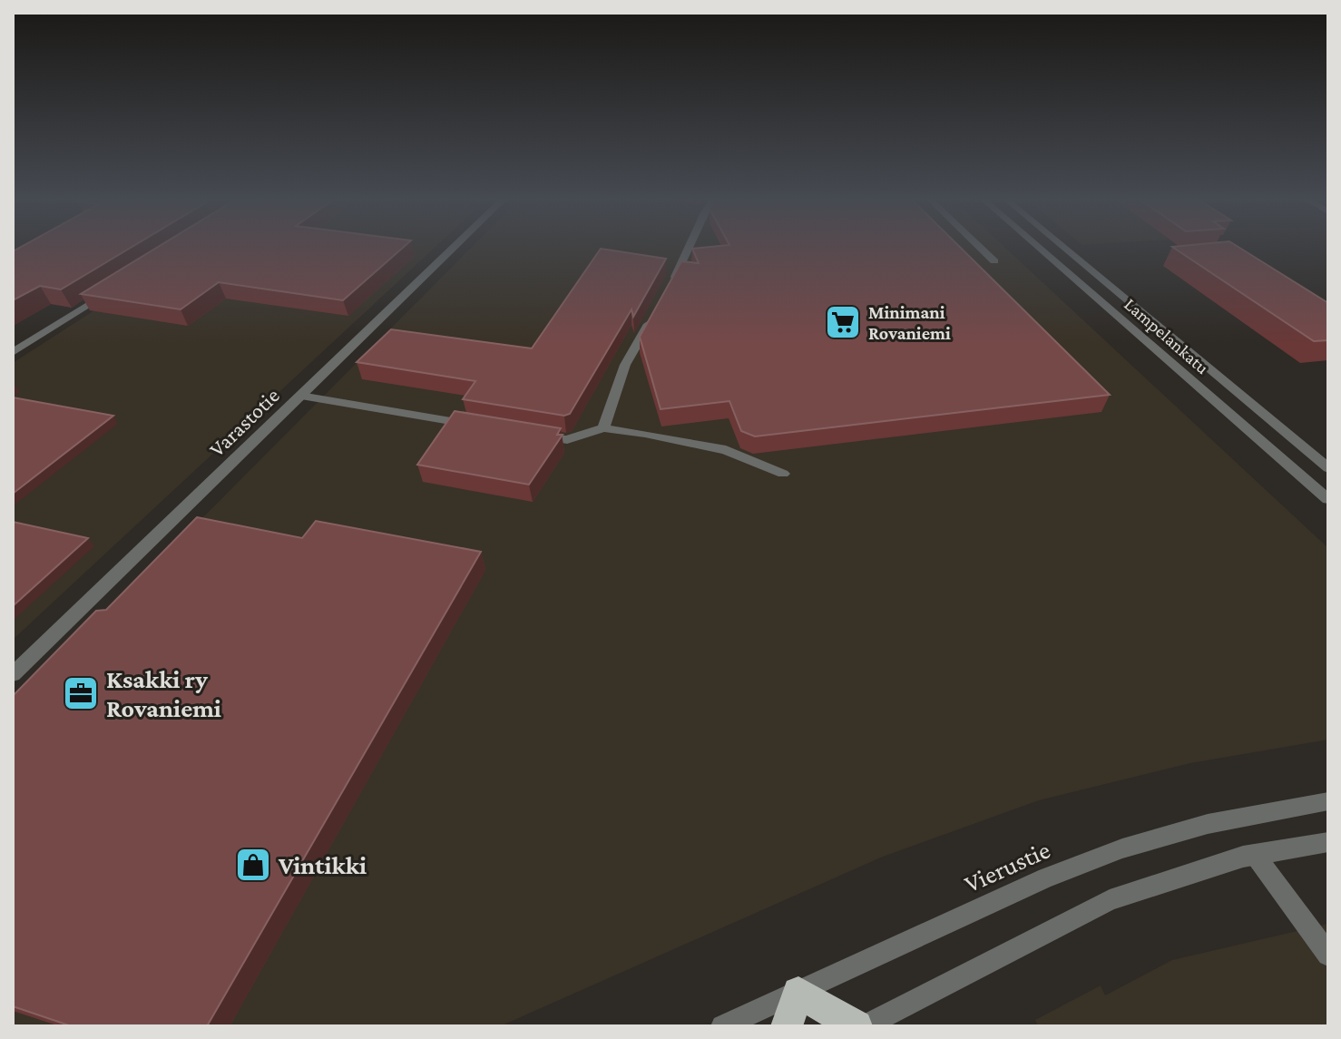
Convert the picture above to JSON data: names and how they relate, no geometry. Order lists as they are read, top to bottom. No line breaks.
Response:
{"streets":{"street":["Lampelankatu","Varastotie","Vierustie"]},"places":{"supermarket":["Minimani Rovaniemi"],"office":["Ksakki ry Rovaniemi"],"shop":["Vintikki"]}}
